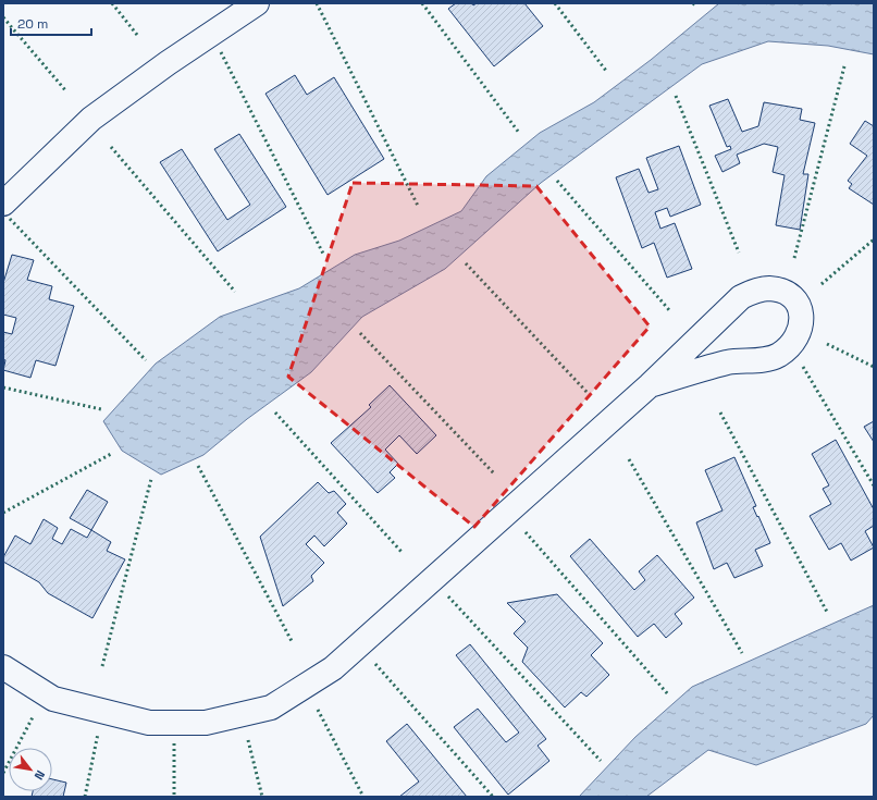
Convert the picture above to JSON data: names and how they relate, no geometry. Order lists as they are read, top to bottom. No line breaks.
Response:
{"scale_bar":"20 m","north":"bottom right"}
